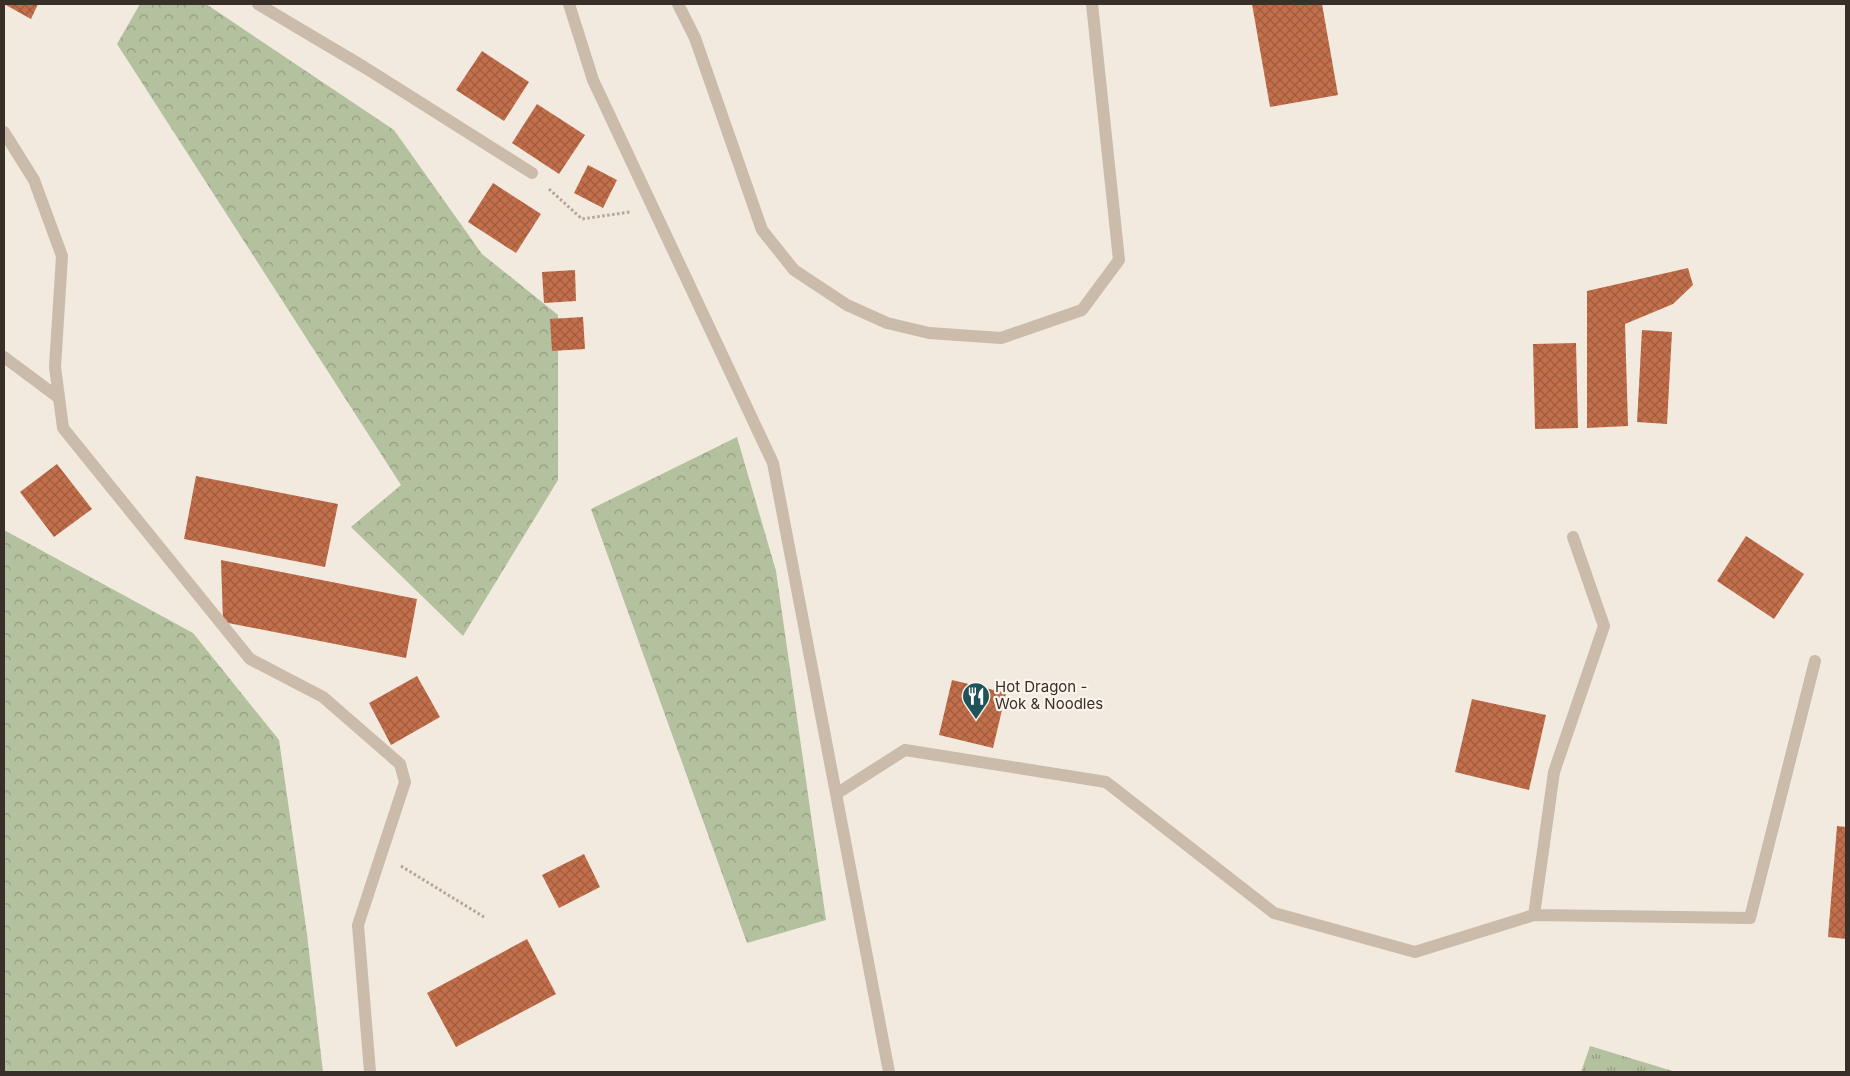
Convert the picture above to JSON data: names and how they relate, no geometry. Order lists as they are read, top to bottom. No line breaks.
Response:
{"places":{"restaurant":["Hot Dragon - Wok & Noodles"]}}
